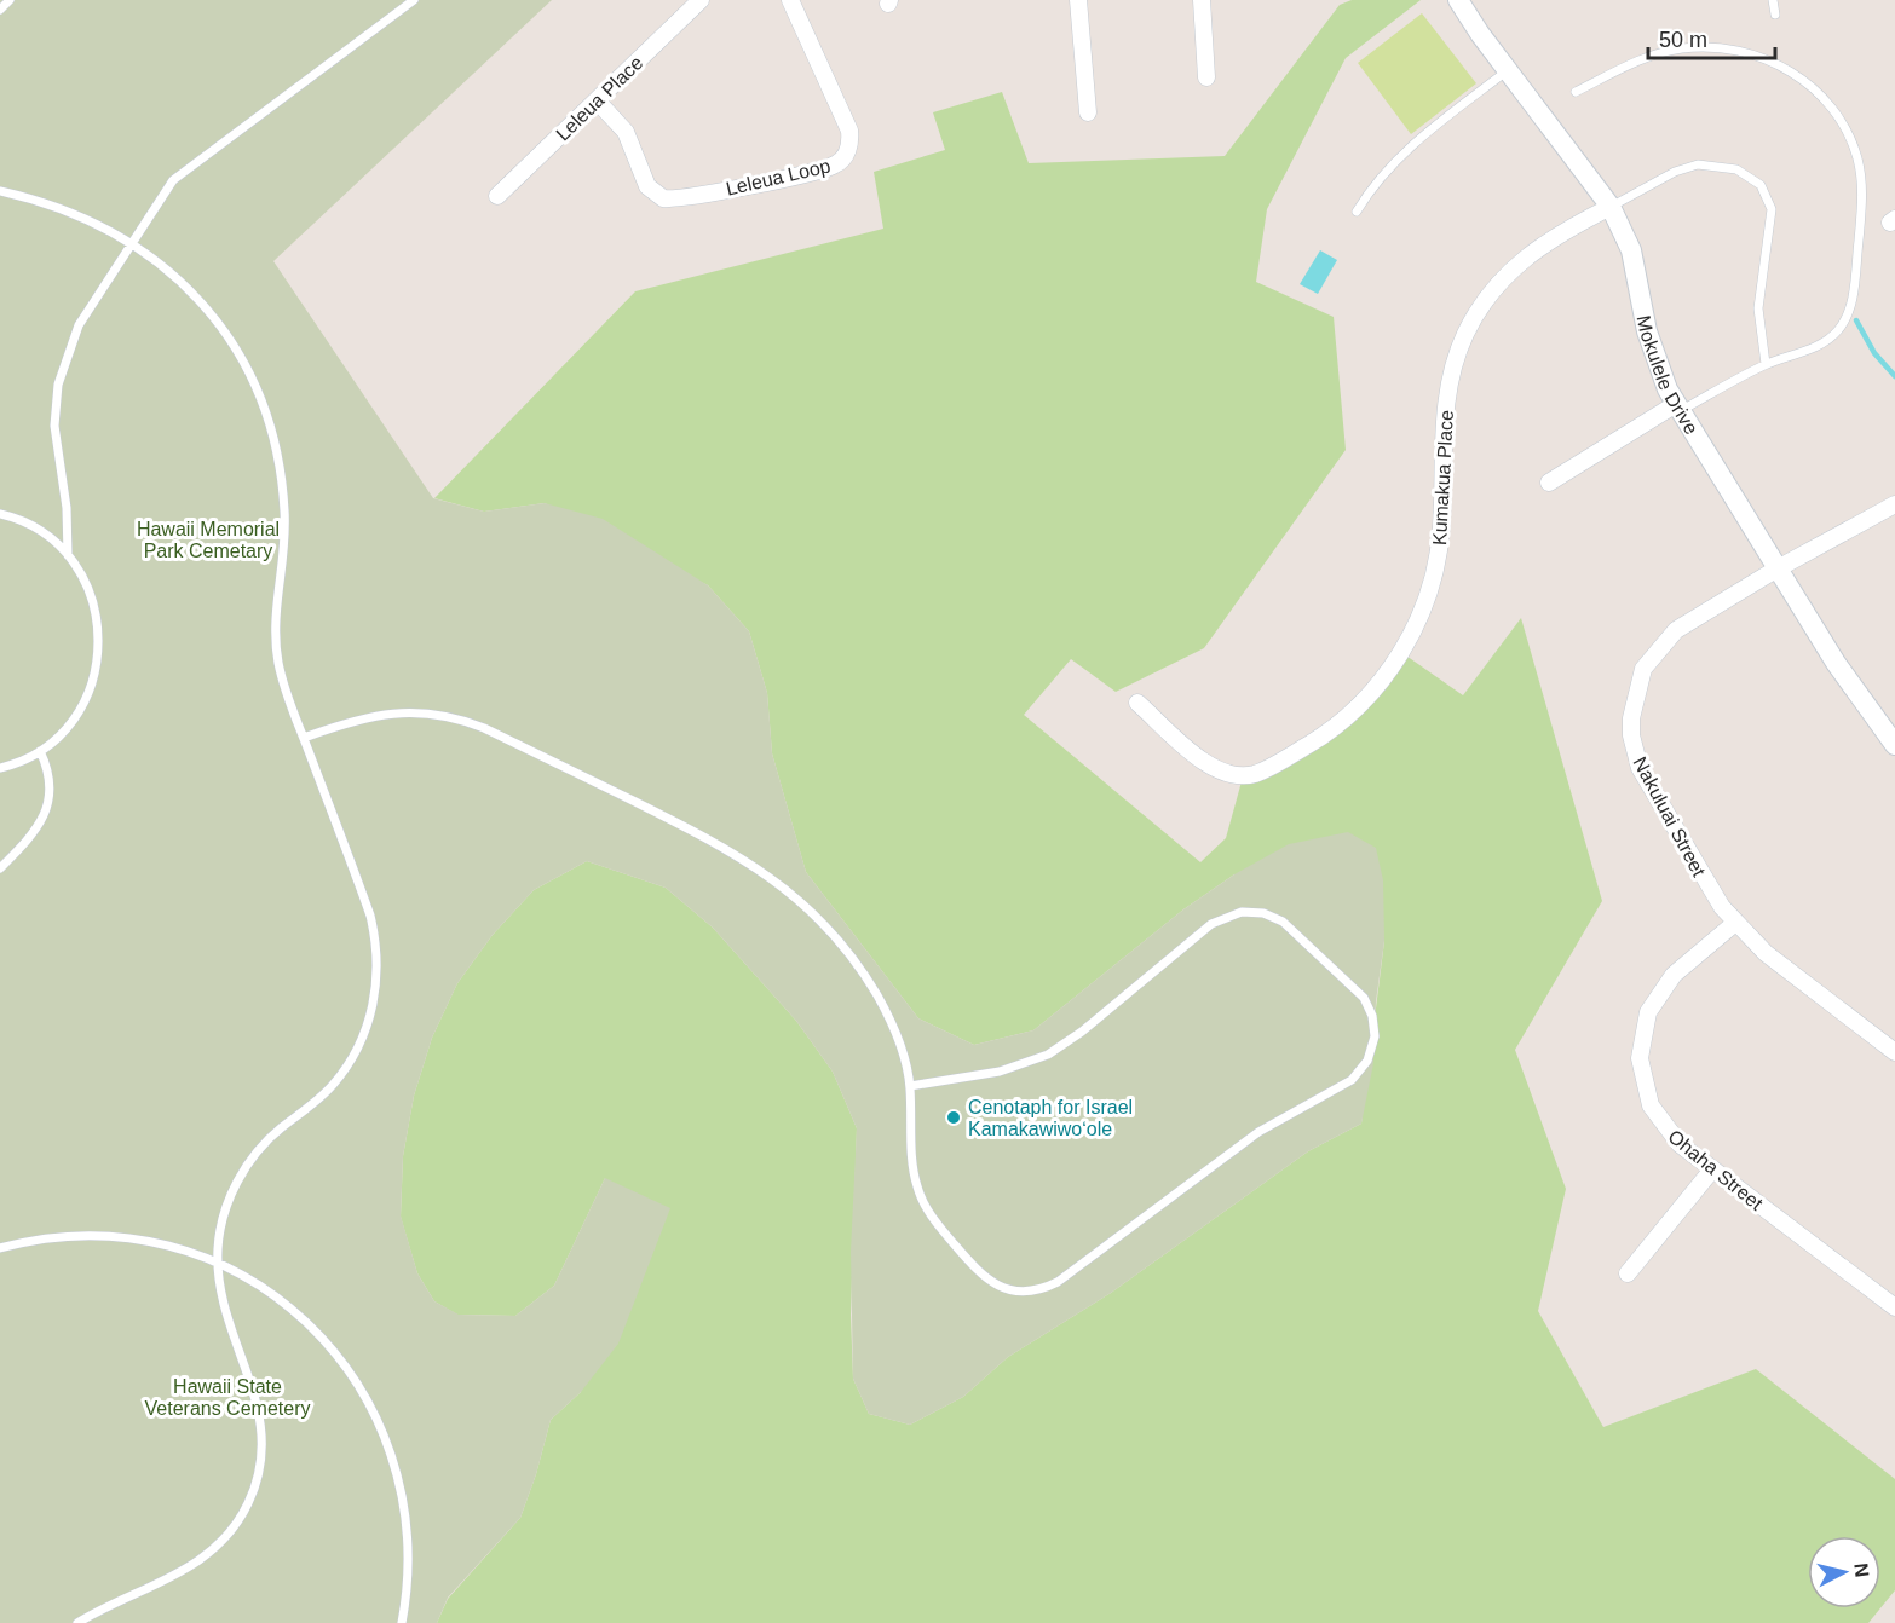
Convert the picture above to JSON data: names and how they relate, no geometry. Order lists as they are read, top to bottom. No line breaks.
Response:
{"streets":{"street":["Leleua Place","Leleua Loop","Mokulele Drive","Kumakua Place","Nakuluai Street","Ohaha Street"]},"crossings":[["Leleua Place","Leleua Loop"],["Mokulele Drive","Kumakua Place"],["Mokulele Drive","Nakuluai Street"],["Nakuluai Street","Ohaha Street"]],"parks":["Hawaii Memorial Park Cemetary","Hawaii State Veterans Cemetery"],"places":["Cenotaph for Israel Kamakawiwoʻole"],"scale_bar":"50 m","north":"right"}
